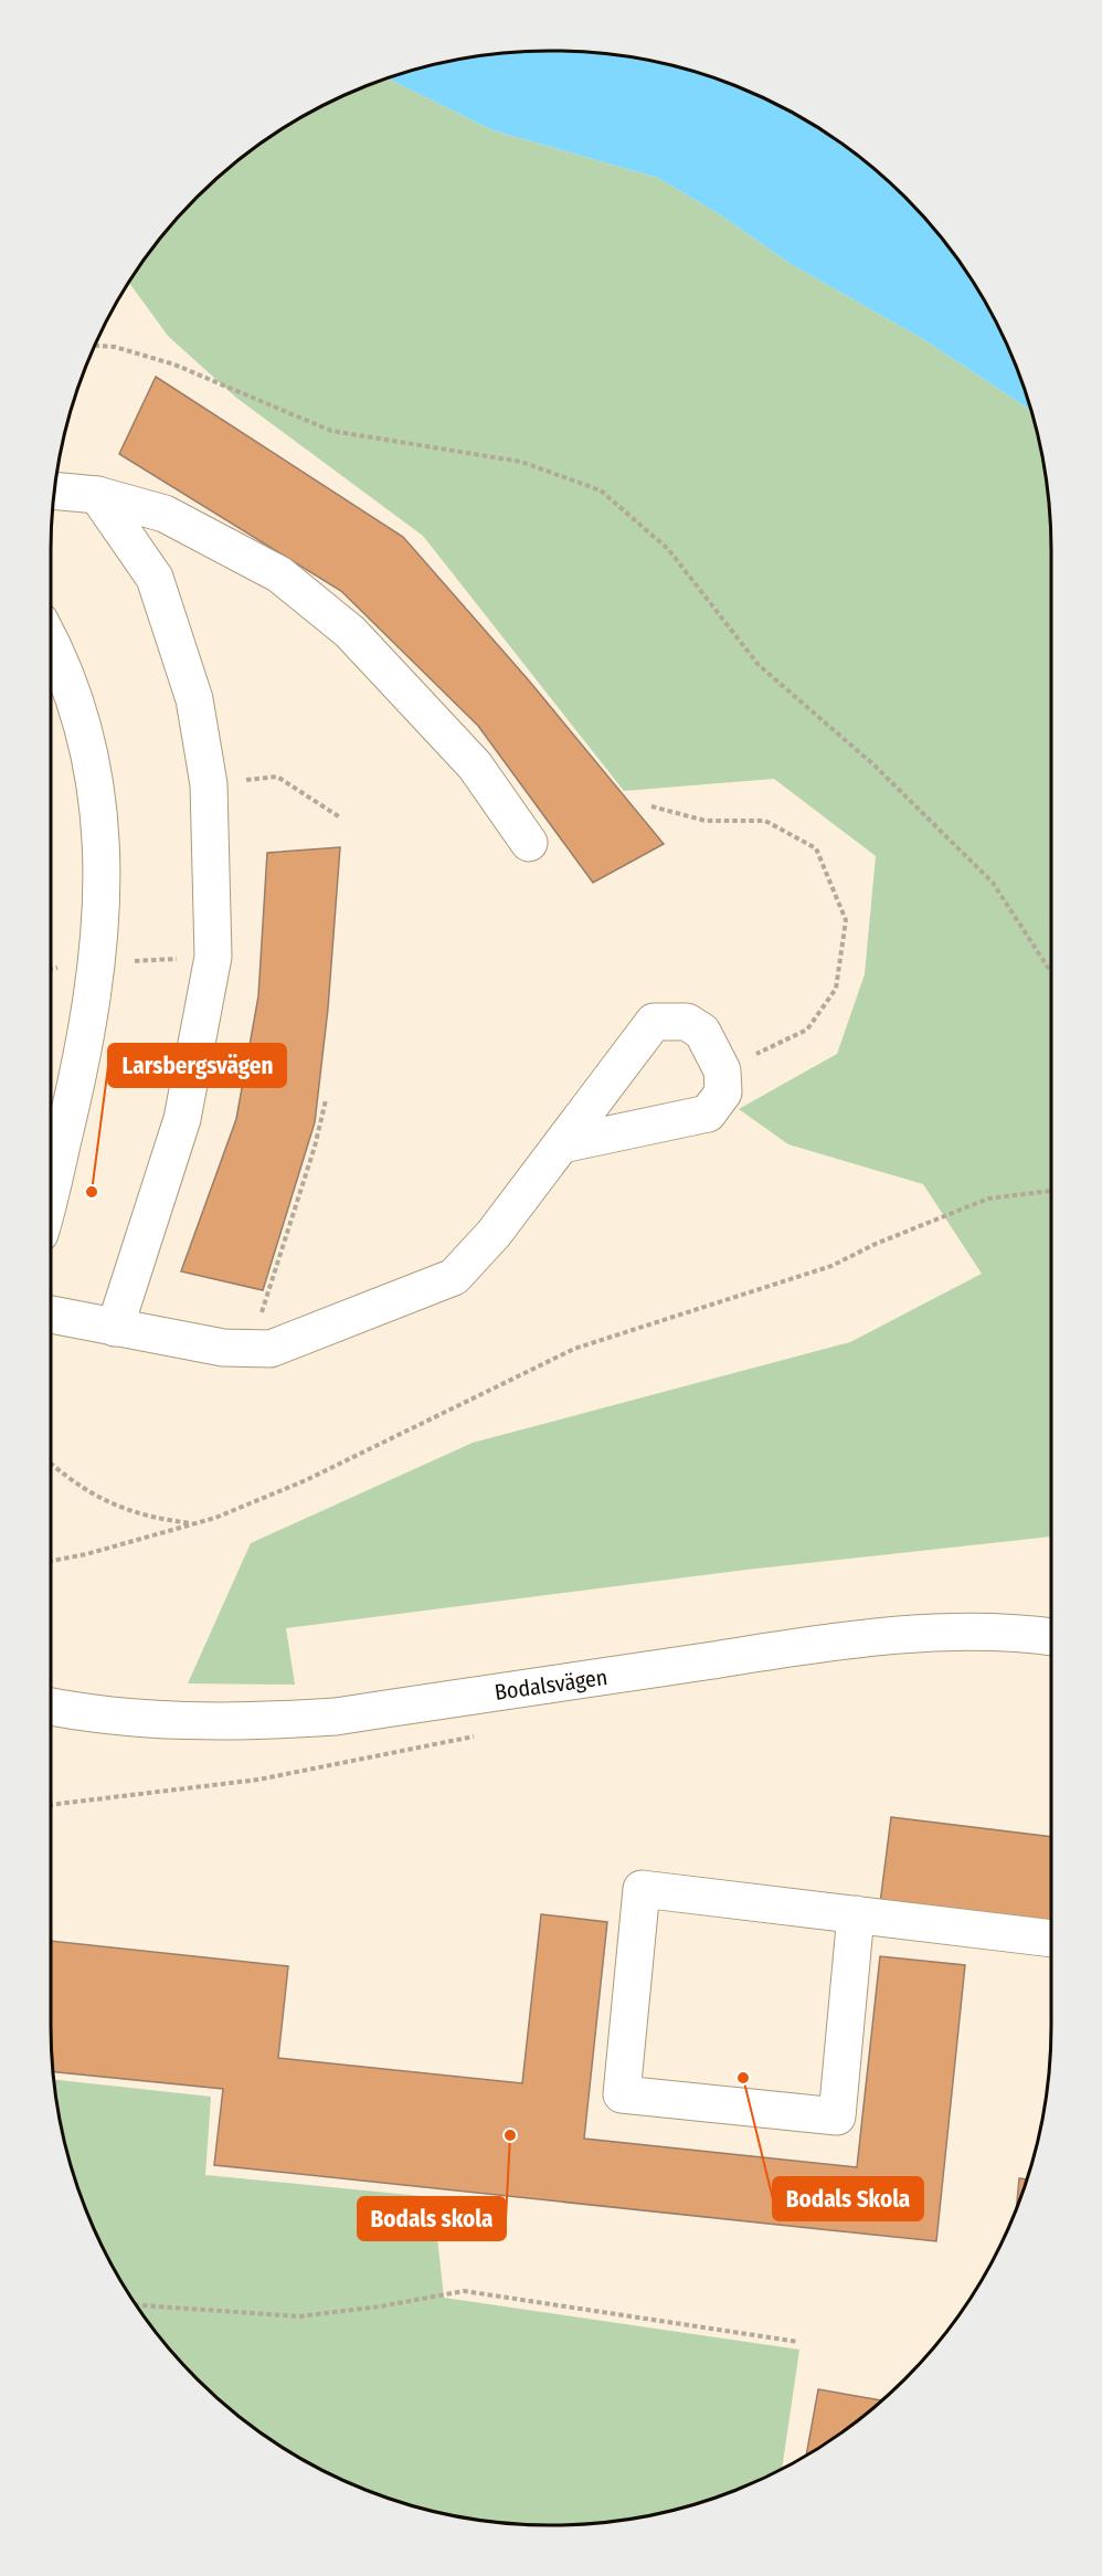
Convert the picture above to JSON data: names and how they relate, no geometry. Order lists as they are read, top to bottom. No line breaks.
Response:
{"streets":{"street":["Bodalsvägen"]},"places":["Larsbergsvägen","Bodals Skola","Bodals skola"]}
